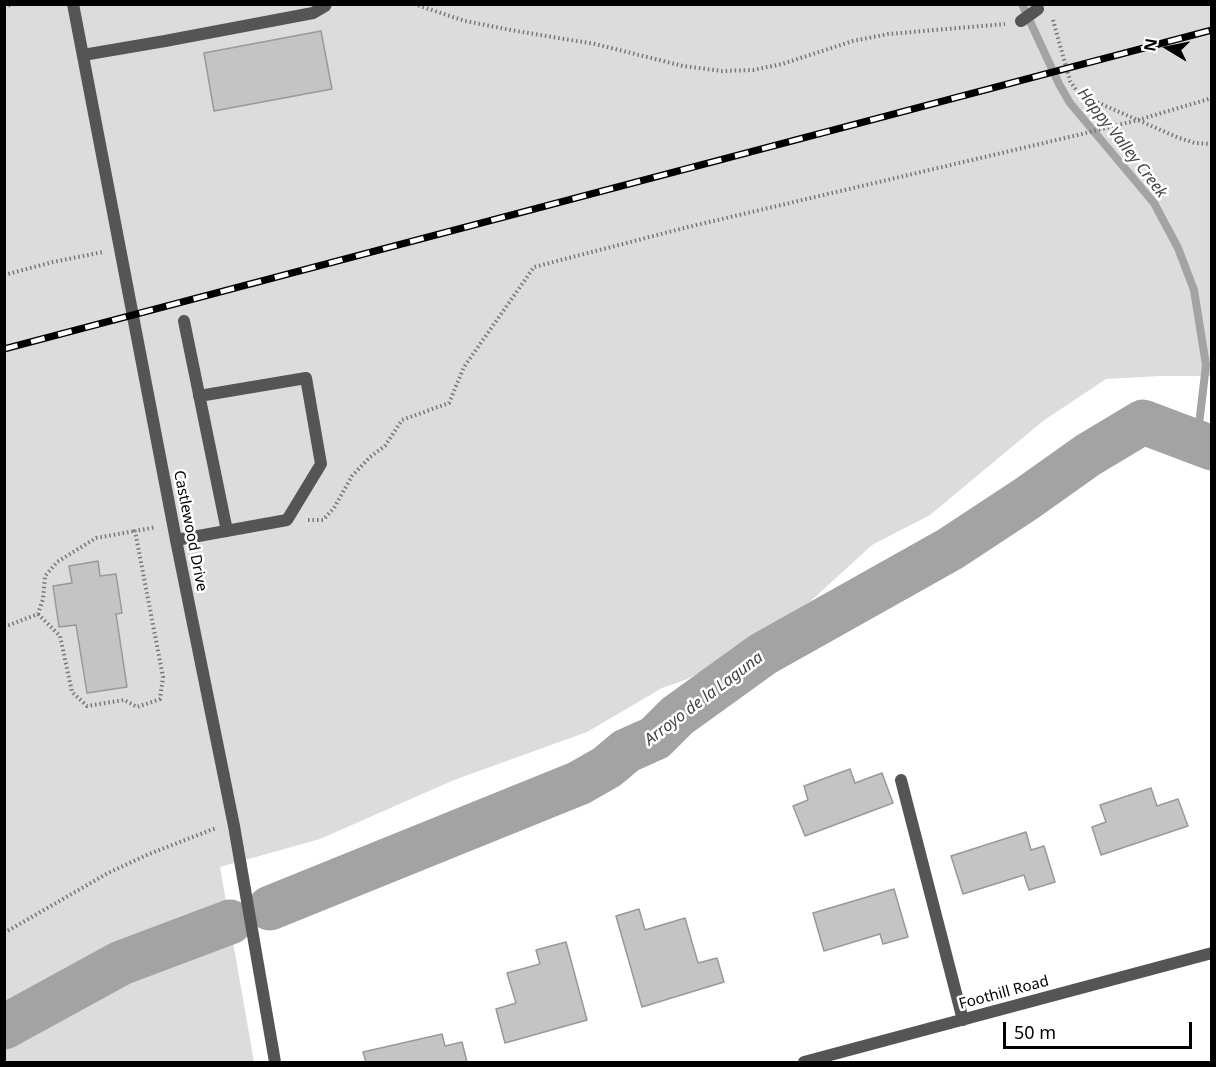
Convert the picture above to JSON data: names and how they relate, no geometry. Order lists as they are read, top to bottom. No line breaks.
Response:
{"streets":{"street":["Castlewood Drive","Foothill Road"]},"water":["Happy Valley Creek","Arroyo de la Laguna"],"scale_bar":"50 m","north":"left"}
